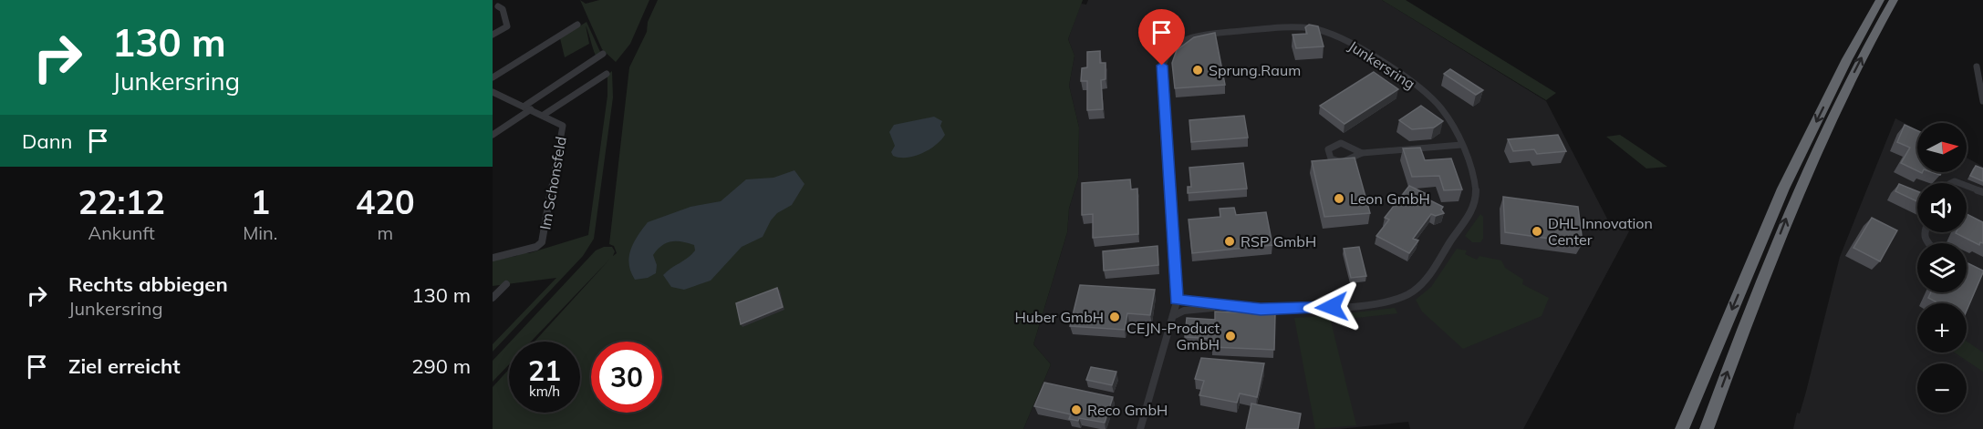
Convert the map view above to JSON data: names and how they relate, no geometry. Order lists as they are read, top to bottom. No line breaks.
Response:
{"streets":{"street":["Junkersring","Im Schonsfeld"]},"places":["Sprung.Raum","Leon GmbH","DHL Innovation Center","RSP GmbH","Huber GmbH","CEJN-Product GmbH","Reco GmbH"],"north":"right","page":{"turn":["130 m","Junkersring"],"then":"Dann","map_buttons":["+","−"],"eta":["22:12","Ankunft","1","Min.","420","m"],"list":[{"name":"Rechts abbiegen","note":"Junkersring","value":"130 m"},{"name":"Ziel erreicht","value":"290 m"}],"speed":"21 km/h","limit":"30"}}
